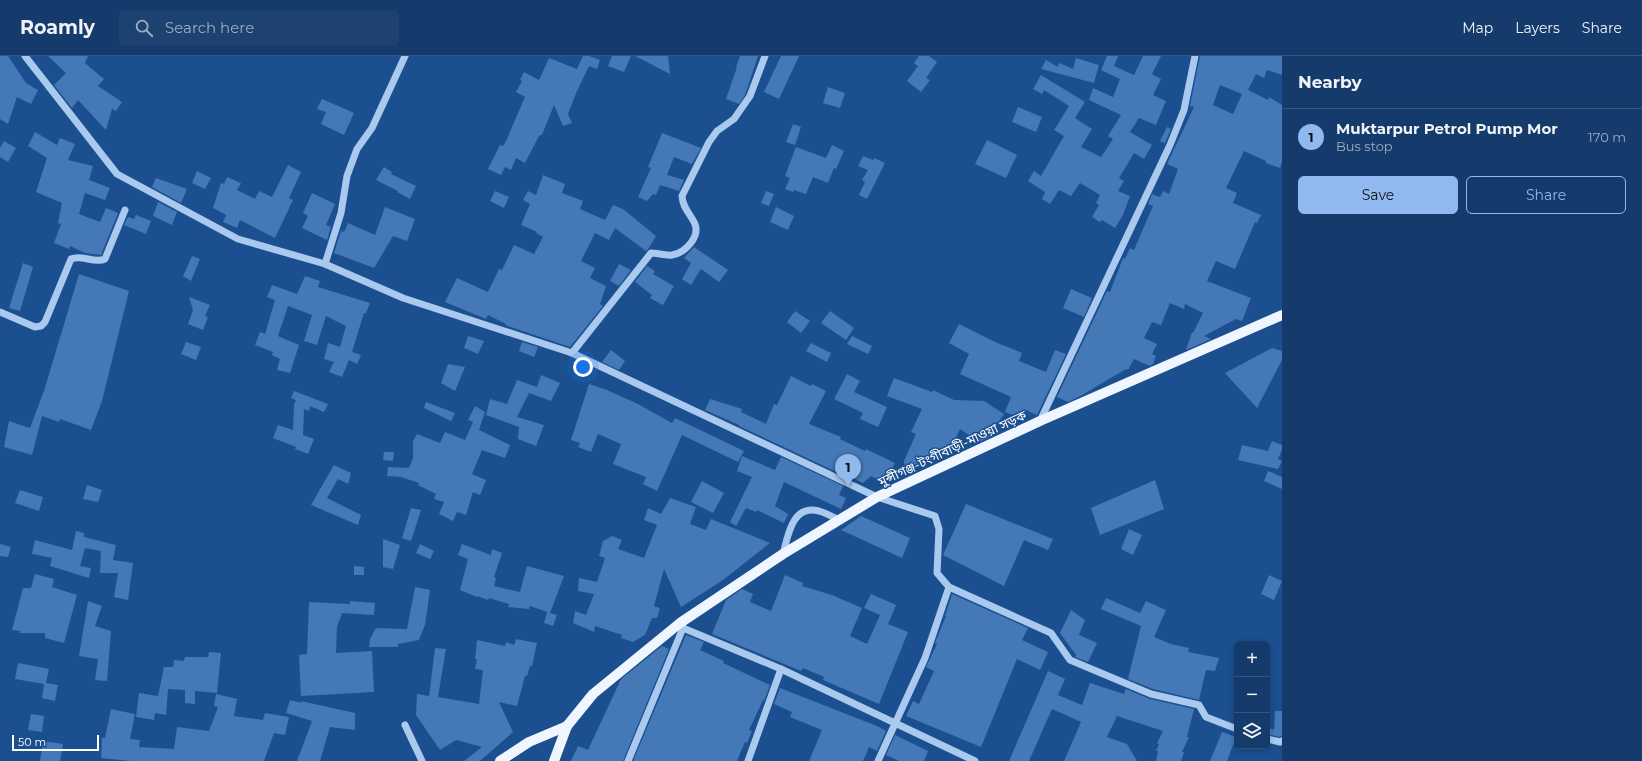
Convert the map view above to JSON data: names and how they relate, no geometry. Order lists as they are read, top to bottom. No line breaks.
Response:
{"streets":{"main road":["মুন্সীগঞ্জ-টংগীবাড়ী-মাওয়া সড়ক"]},"scale_bar":"50 m","page":{"header":"Roamly","search":"Search here","nav":["Map","Layers","Share"],"heading":"Nearby","list":[{"mark":"1","name":"Muktarpur Petrol Pump Mor","note":"Bus stop","value":"170 m"}],"buttons":["Save","Share"],"pins":"1","map_buttons":["+","−"],"scale":"50 m"}}
